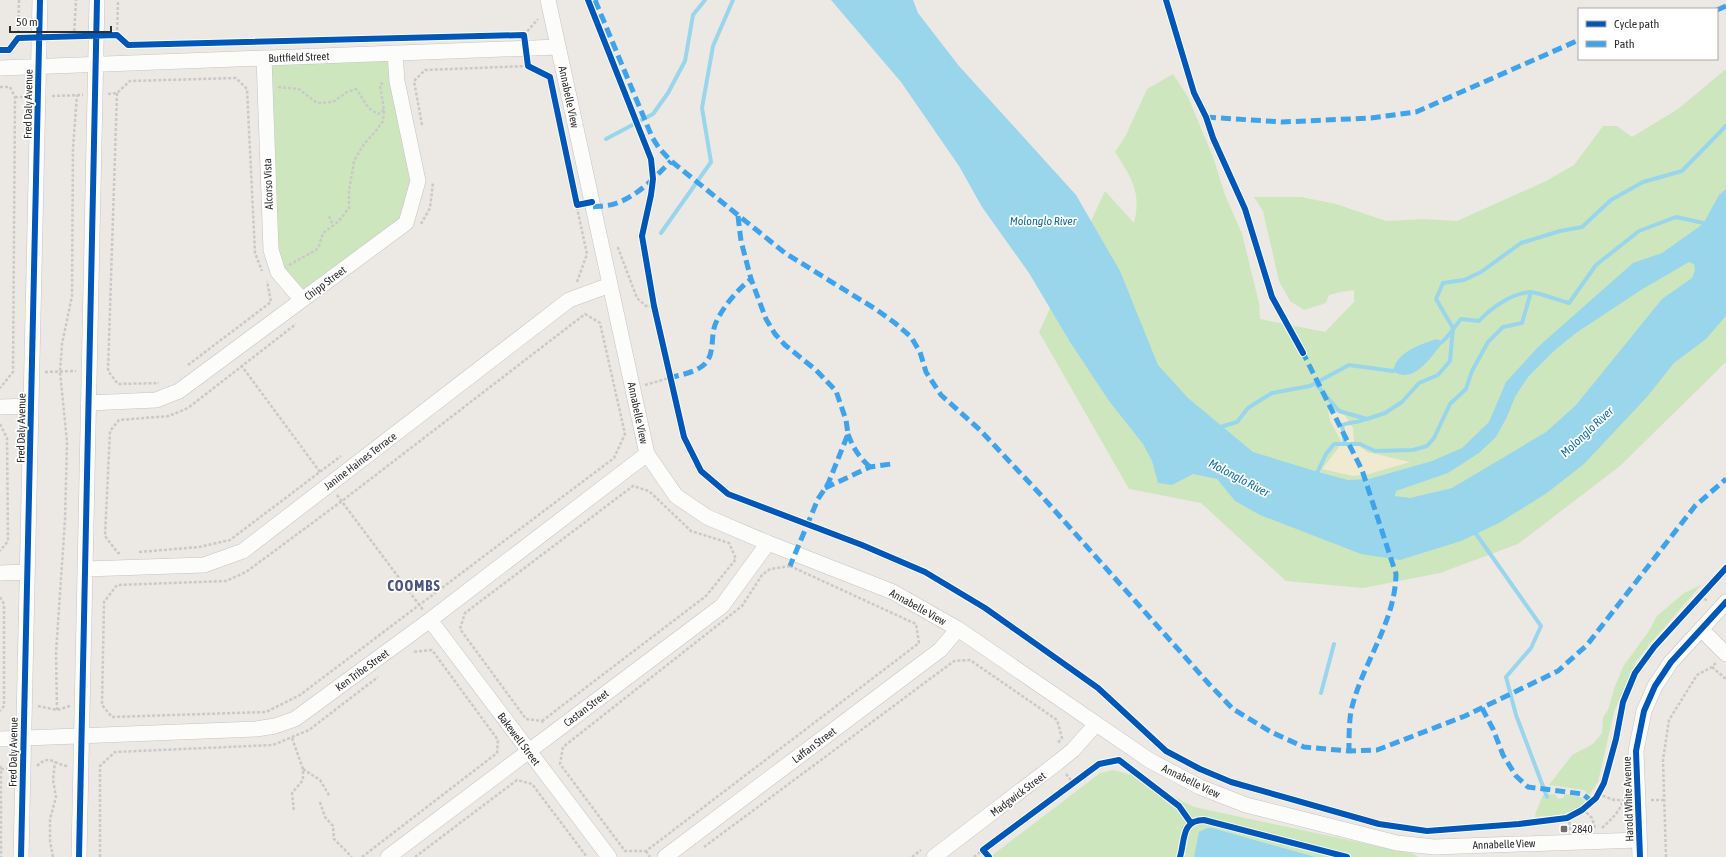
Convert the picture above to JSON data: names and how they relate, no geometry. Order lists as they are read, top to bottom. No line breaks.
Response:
{"streets":{"street":["Buttfield Street","Annabelle View","Fred Daly Avenue","Alcorso Vista","Chipp Street","Janine Haines Terrace","Ken Tribe Street","Castan Street","Bakewell Street","Laffan Street","Madgwick Street","Harold White Avenue"]},"crossings":[["Buttfield Street","Annabelle View"],["Buttfield Street","Fred Daly Avenue"],["Buttfield Street","Alcorso Vista"],["Buttfield Street","Chipp Street"],["Annabelle View","Janine Haines Terrace"],["Annabelle View","Ken Tribe Street"],["Annabelle View","Castan Street"],["Annabelle View","Laffan Street"],["Annabelle View","Madgwick Street"],["Annabelle View","Harold White Avenue"],["Fred Daly Avenue","Ken Tribe Street"],["Alcorso Vista","Chipp Street"],["Ken Tribe Street","Bakewell Street"],["Castan Street","Bakewell Street"]],"districts":["COOMBS"],"water":["Molonglo River"],"places":{"transit":["2840"]},"legend":["Cycle path","Path"],"scale_bar":"50 m"}
